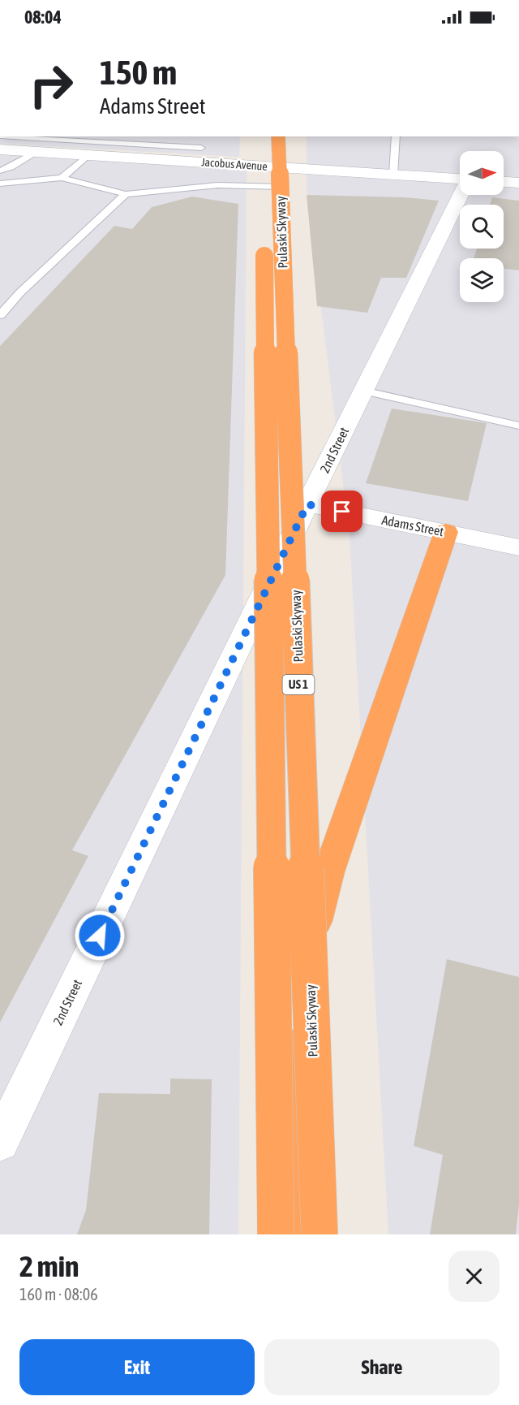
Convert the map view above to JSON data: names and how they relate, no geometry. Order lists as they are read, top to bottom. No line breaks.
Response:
{"streets":{"highway":["Pulaski Skyway","US 1"],"street":["Jacobus Avenue","2nd Street","Adams Street"]},"crossings":[["2nd Street","Adams Street"]],"north":"right","page":{"status":"08:04","turn":["150 m","Adams Street"],"heading":["2 min","160 m · 08:06"],"buttons":["Exit","Share"]}}
